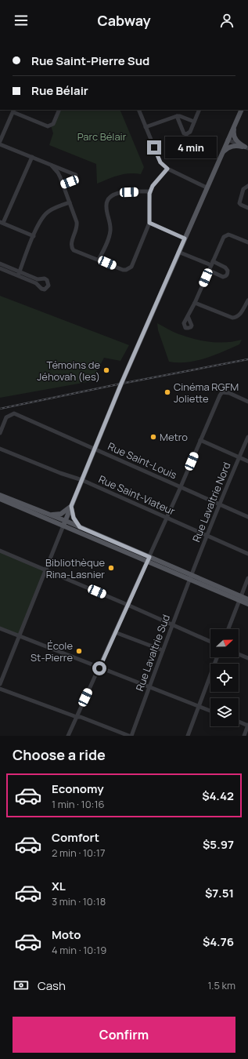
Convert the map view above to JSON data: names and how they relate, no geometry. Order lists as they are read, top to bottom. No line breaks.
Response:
{"streets":{"street":["Rue Saint-Louis","Rue Saint-Viateur","Rue Lavaltrie Nord","Rue Lavaltrie Sud"]},"crossings":[["Rue Saint-Louis","Rue Lavaltrie Nord"],["Rue Saint-Viateur","Rue Lavaltrie Nord"],["Rue Lavaltrie Nord","Rue Lavaltrie Sud"]],"parks":["Parc Bélair"],"places":["Témoins de Jéhovah (les)","Cinéma RGFM Joliette","Metro","Bibliothèque Rina-Lasnier","École St-Pierre"],"north":"right","page":{"header":"Cabway","banner":["Rue Saint-Pierre Sud","Rue Bélair"],"bubble":"4 min","heading":"Choose a ride","list":[{"name":"Economy","note":"1 min · 10:16","value":"$4.42"},{"name":"Comfort","note":"2 min · 10:17","value":"$5.97"},{"name":"XL","note":"3 min · 10:18","value":"$7.51"},{"name":"Moto","note":"4 min · 10:19","value":"$4.76"}],"pay":["Cash","1.5 km"],"buttons":"Confirm"}}
